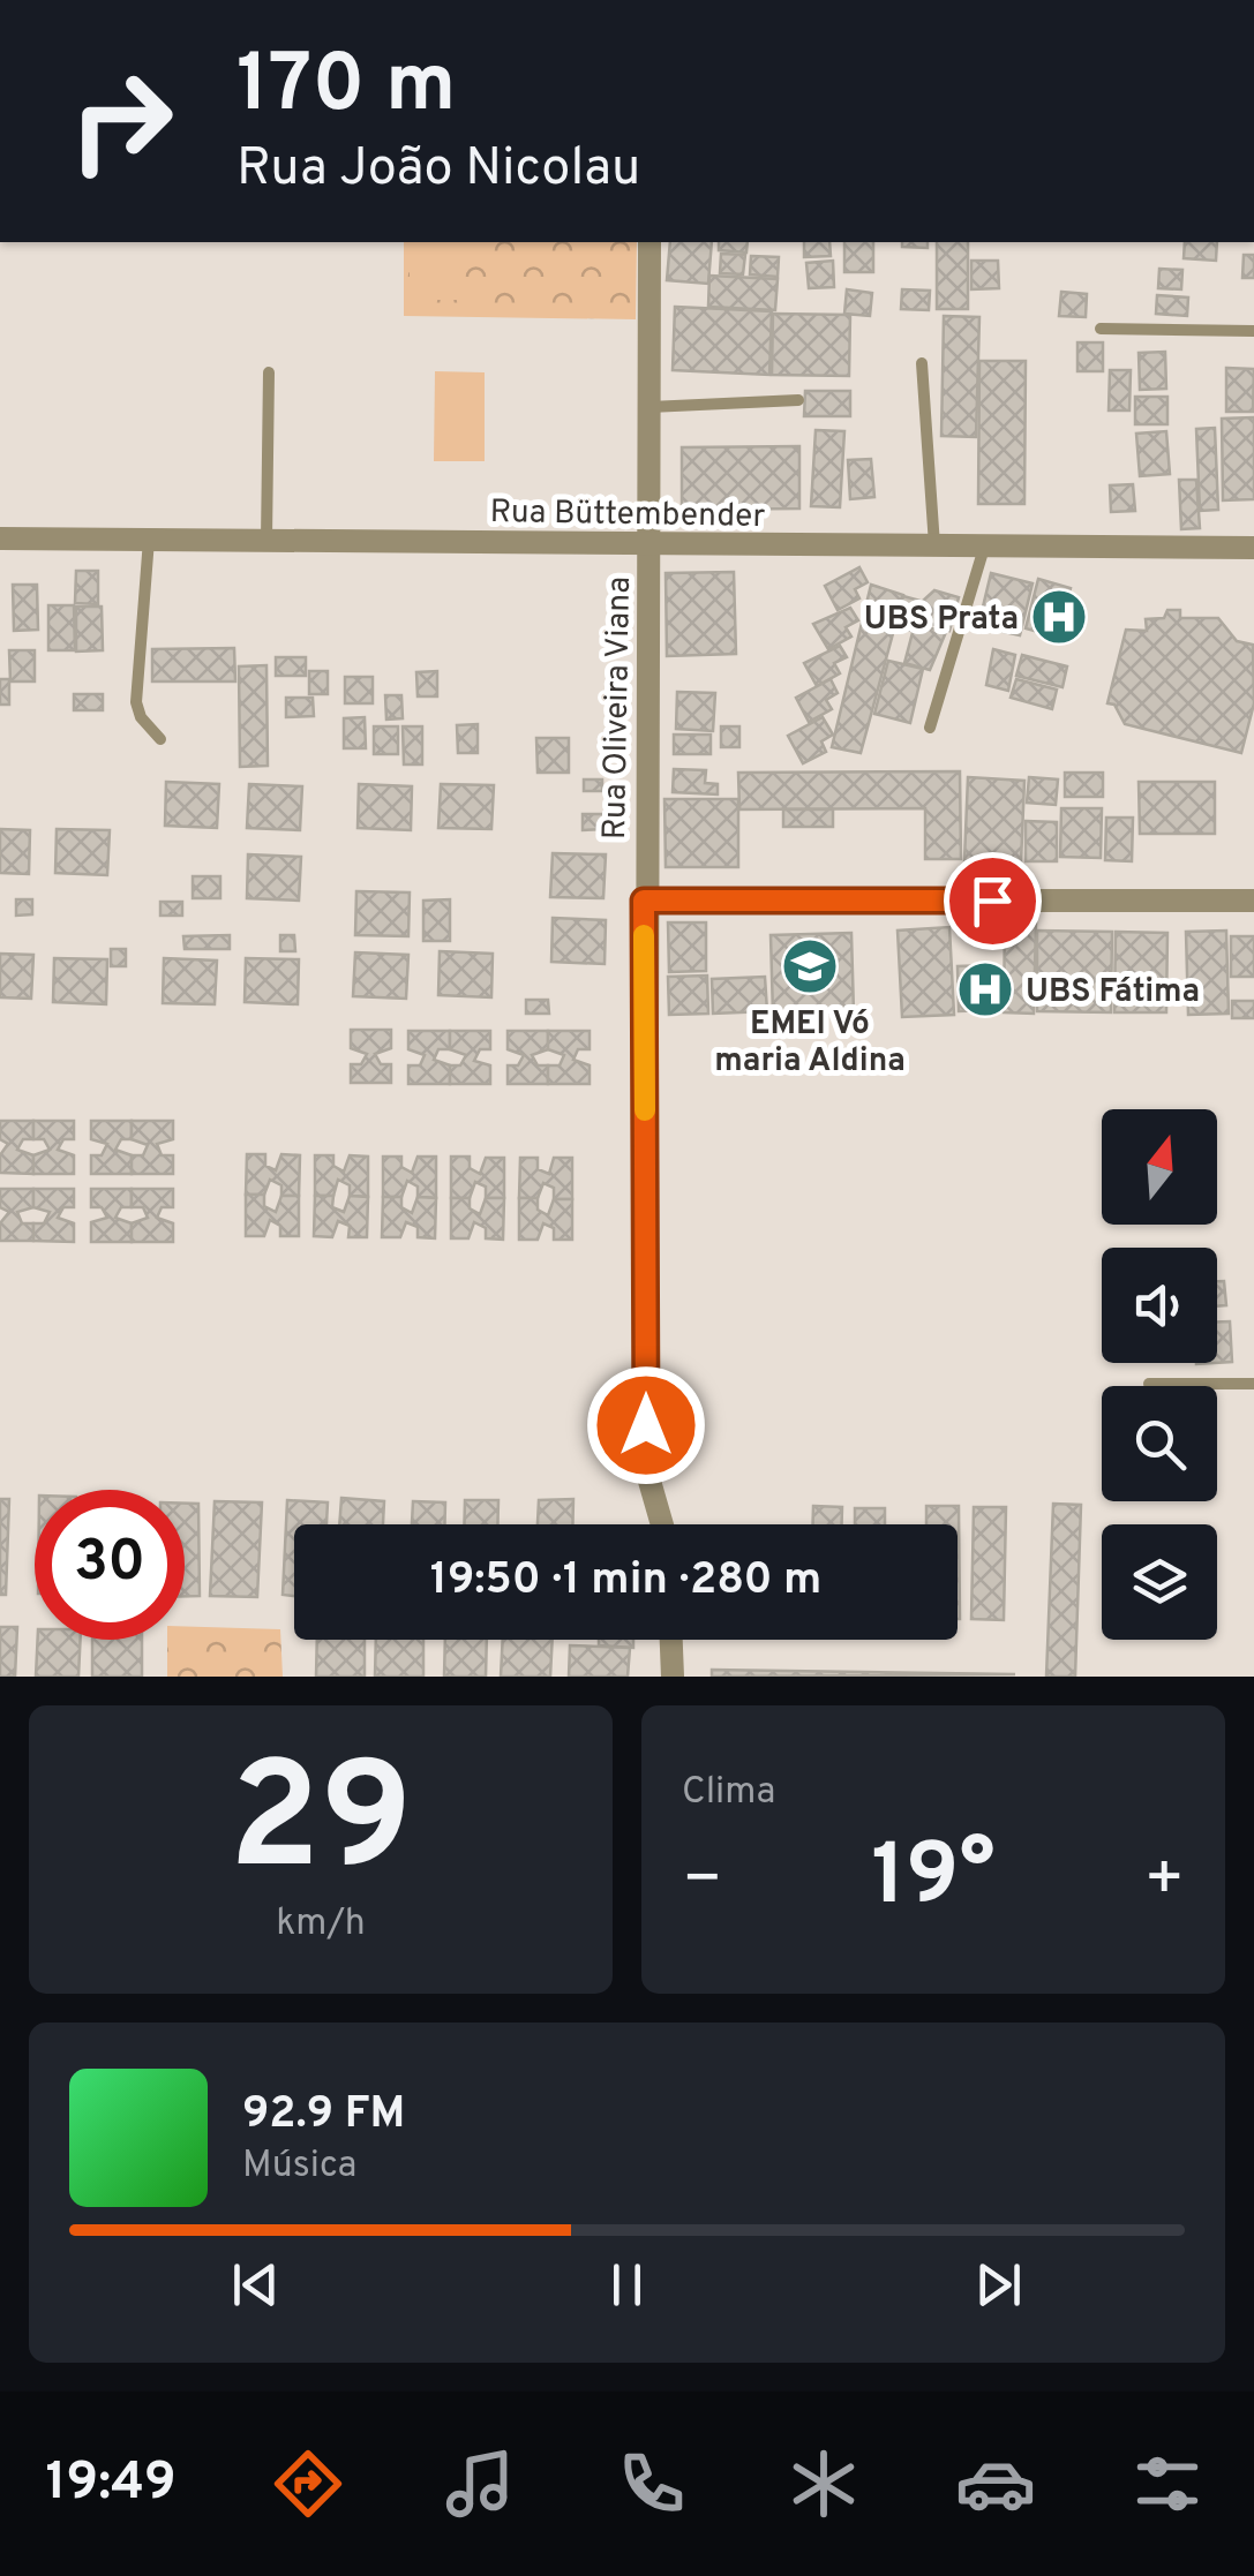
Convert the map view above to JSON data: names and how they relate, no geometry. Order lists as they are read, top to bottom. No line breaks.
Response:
{"streets":{"street":["Rua Büttembender","Rua Oliveira Viana"]},"crossings":[["Rua Büttembender","Rua Oliveira Viana"]],"places":{"hospital":["UBS Prata","UBS Fátima"],"school or university":["EMEI Vó maria Aldina"]},"north":"top","page":{"turn":["170 m","Rua João Nicolau"],"limit":"30","trip":"19:50 · 1 min · 280 m","tile":[["29","km/h"],"Clima"],"heat":["−","19°","+"],"song":["92.9 FM","Música"],"tabs":"19:49"}}
